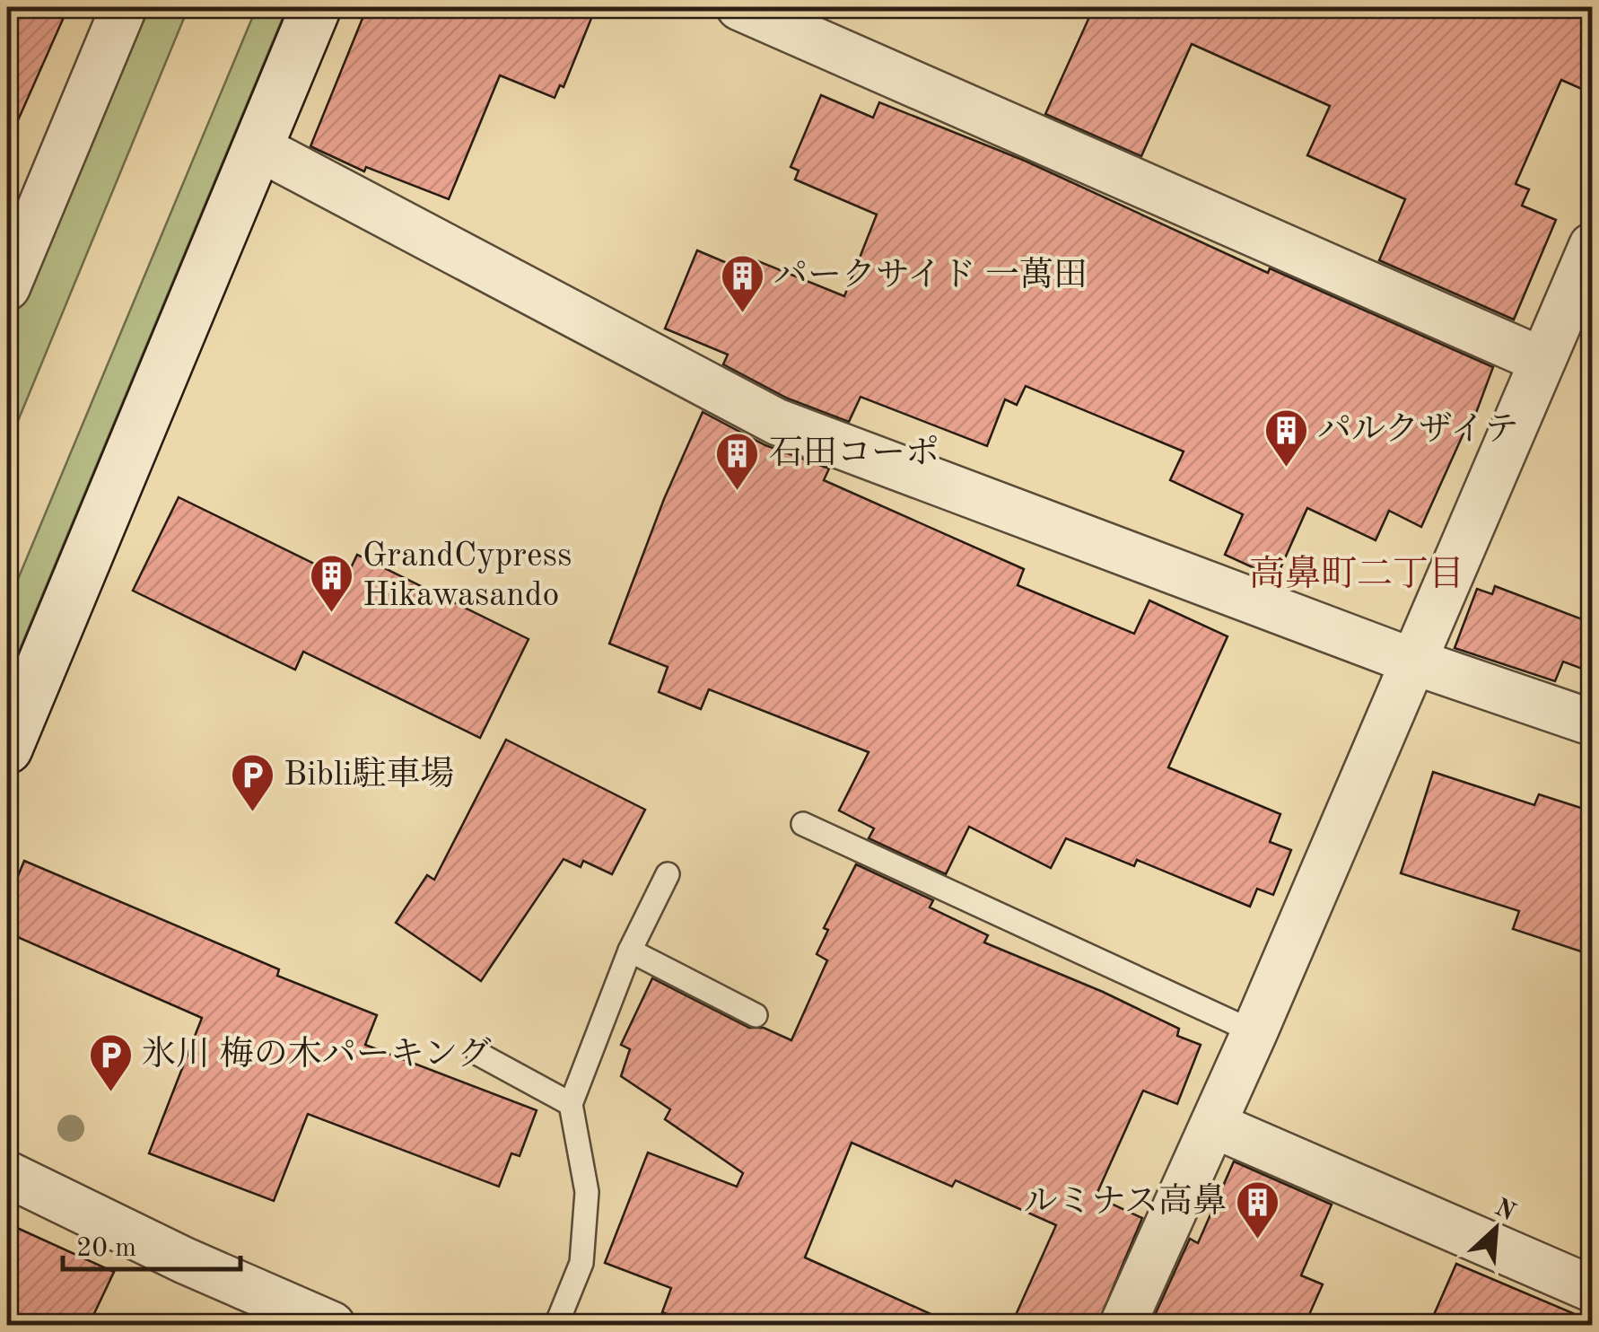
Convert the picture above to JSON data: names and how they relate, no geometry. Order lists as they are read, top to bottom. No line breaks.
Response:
{"districts":["高鼻町二丁目"],"places":{"building":["パークサイド 一萬田","パルクザイテ","石田コーポ","GrandCypress Hikawasando","ルミナス高鼻"],"parking":["Bibli駐車場","氷川 梅の木パーキング"]},"scale_bar":"20 m","north":"top right"}
